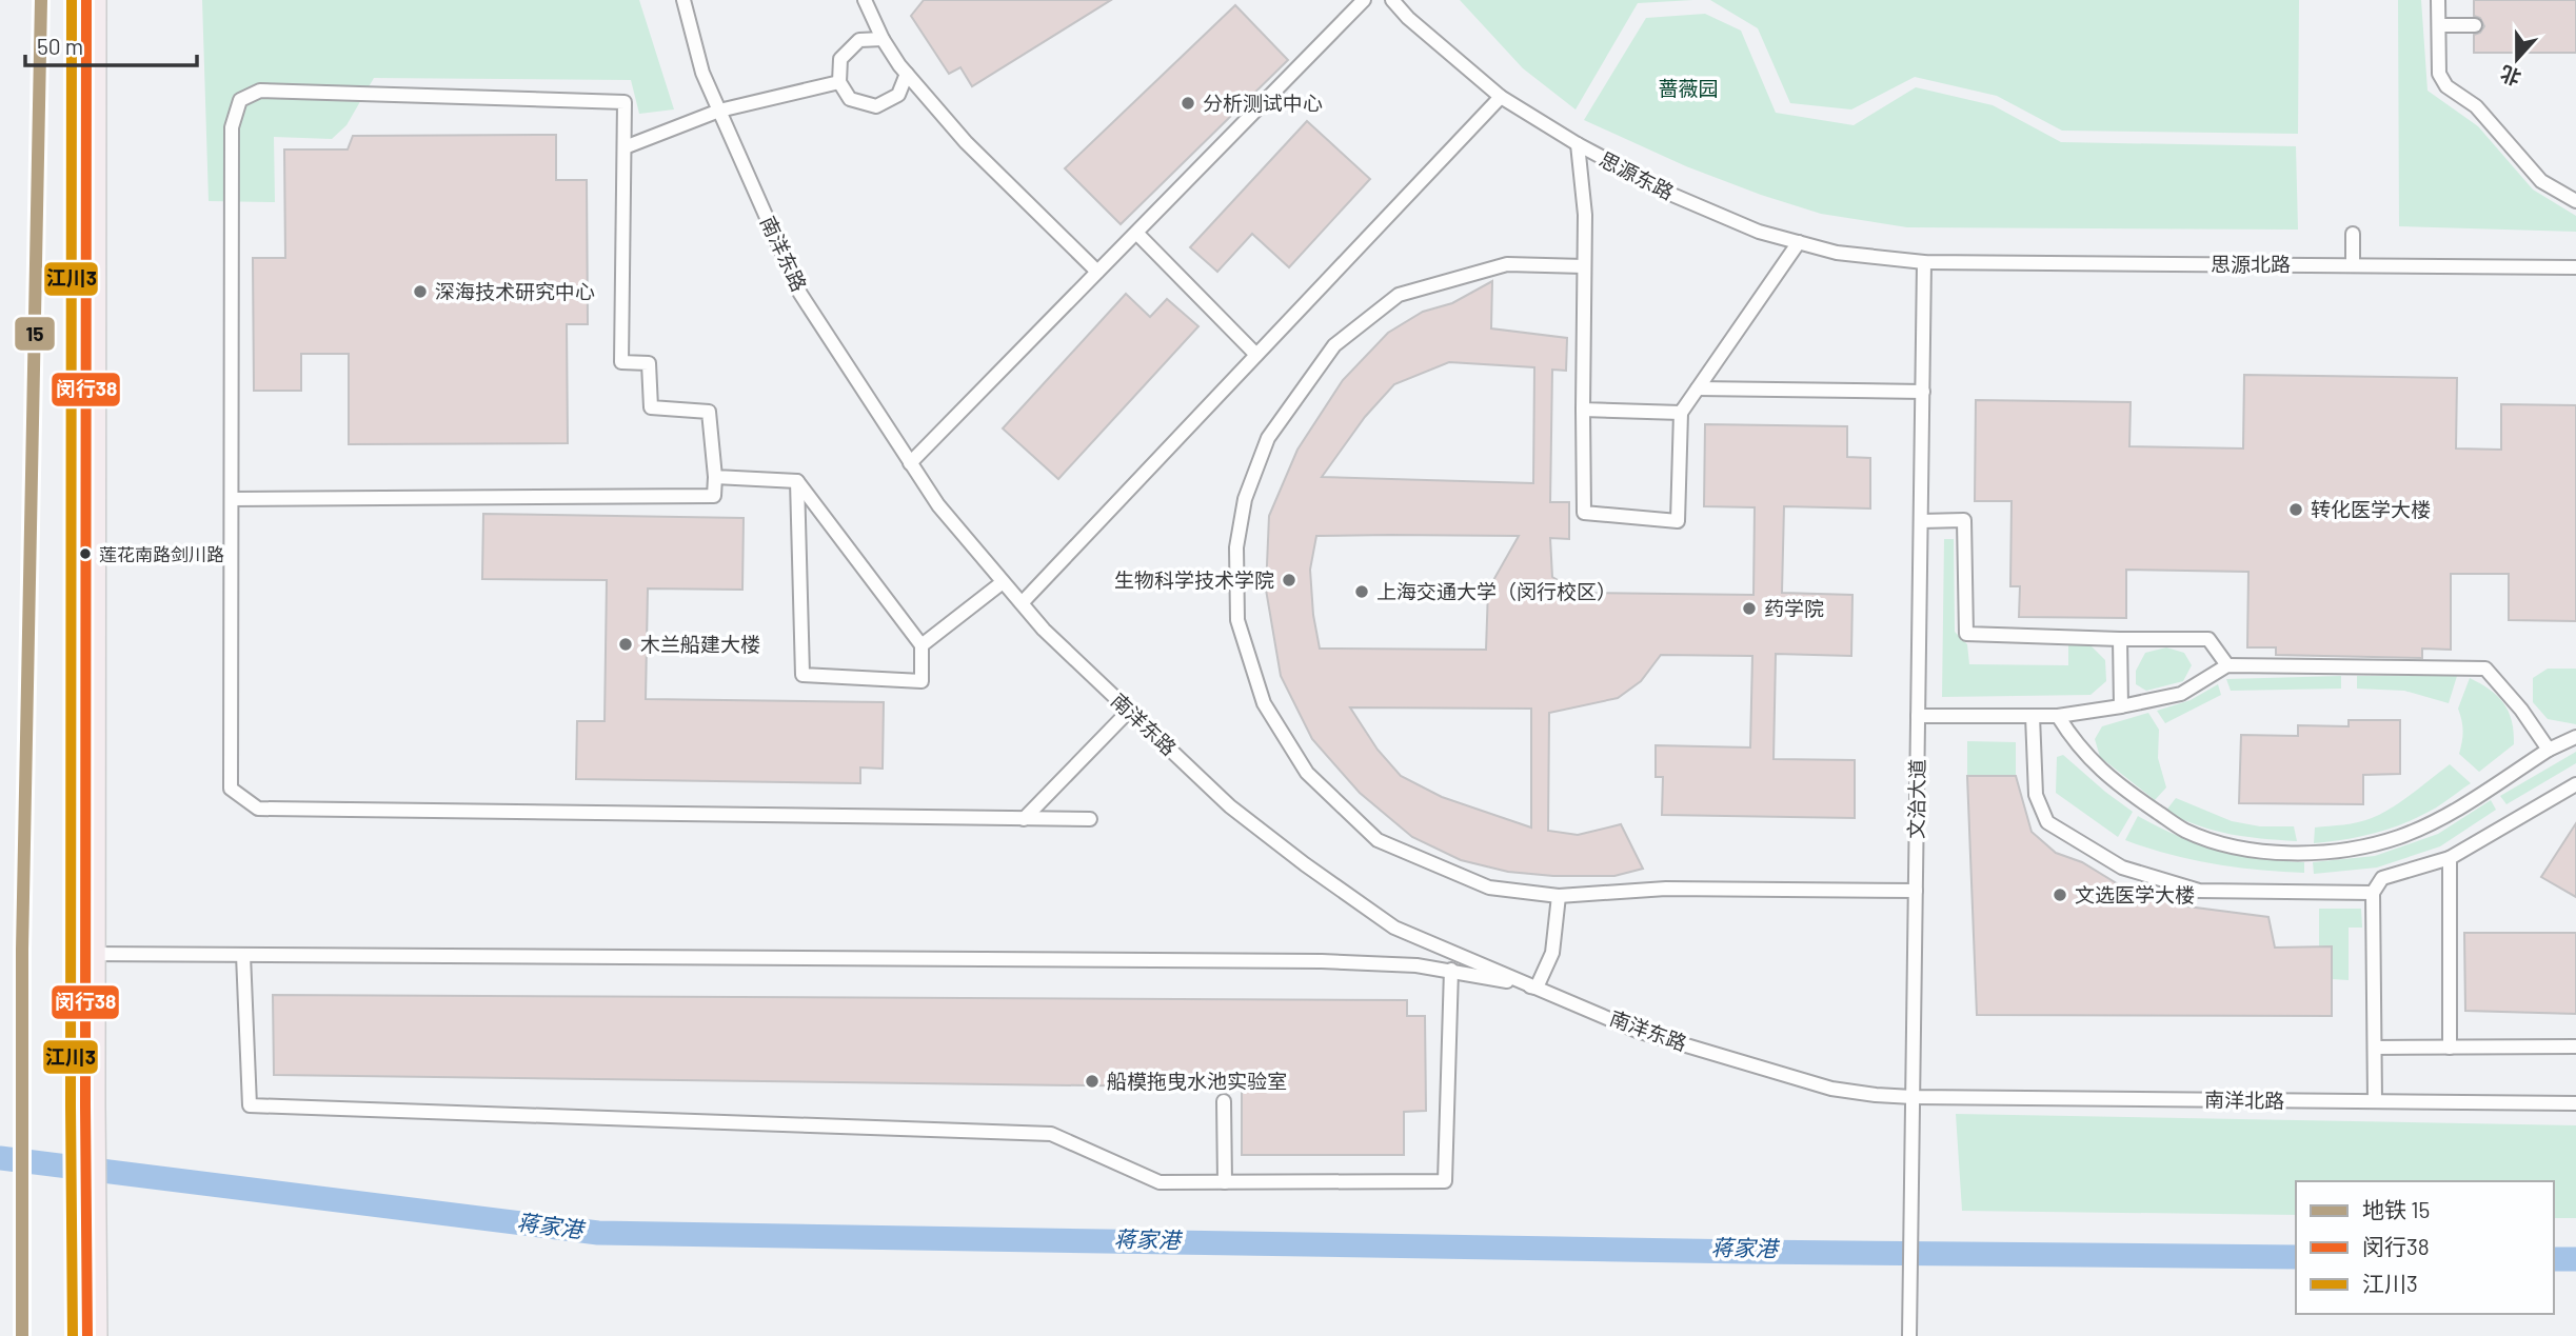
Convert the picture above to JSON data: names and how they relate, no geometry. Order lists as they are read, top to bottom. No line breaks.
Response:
{"streets":{"lane":["思源东路","南洋东路","思源北路","文治大道","南洋北路"]},"crossings":[["思源东路","思源北路"],["思源东路","文治大道"],["南洋东路","文治大道"],["南洋东路","南洋北路"],["思源北路","文治大道"],["文治大道","南洋北路"]],"water":["蒋家港"],"parks":["蔷薇园"],"places":["分析测试中心","深海技术研究中心","转化医学大楼","莲花南路剑川路","生物科学技术学院","上海交通大学（闵行校区）","药学院","木兰船建大楼","文选医学大楼","船模拖曳水池实验室"],"lines":["metro line 15","transit line 闵行38","transit line 江川3"],"legend":["地铁 15","闵行38","江川3"],"scale_bar":"50 m","north":"bottom"}
